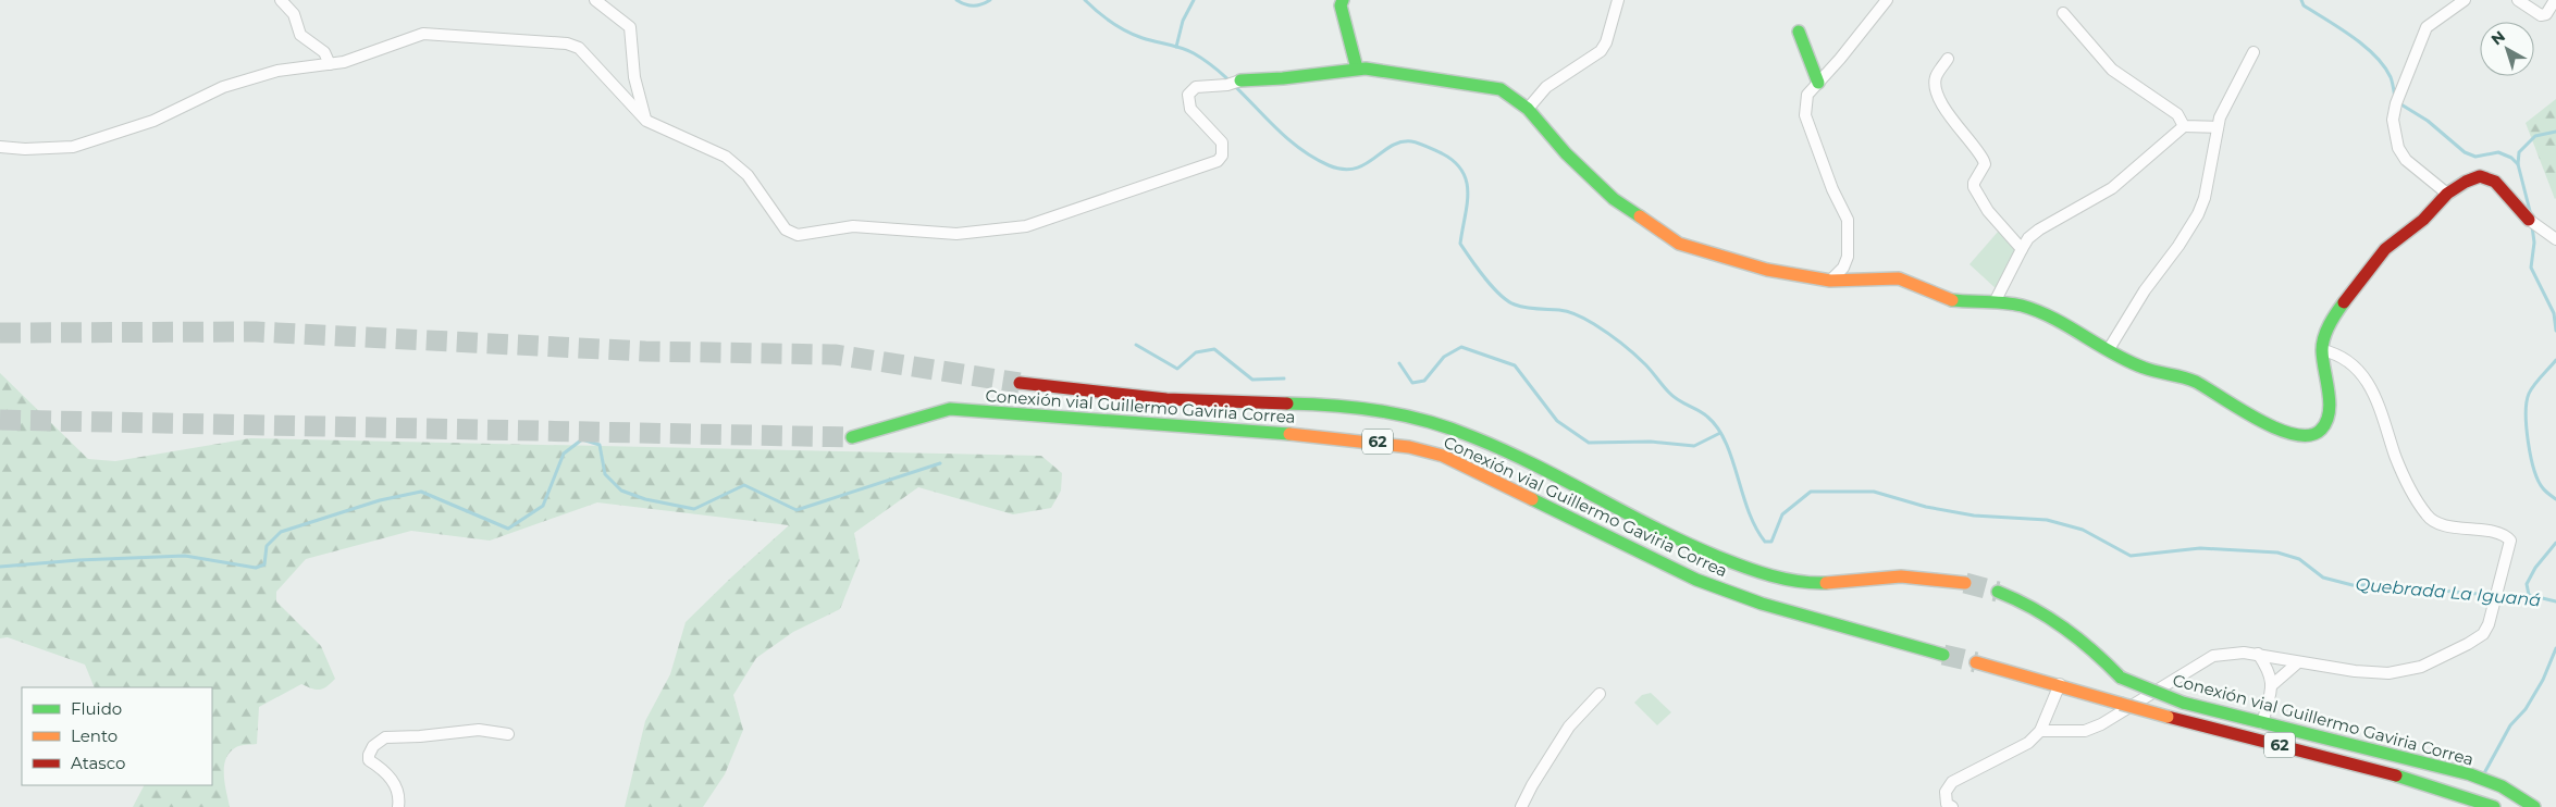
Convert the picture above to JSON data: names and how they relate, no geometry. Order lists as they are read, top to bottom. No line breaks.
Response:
{"streets":{"main road":["Conexión vial Guillermo Gaviria Correa","62"]},"water":["Quebrada La Iguaná"],"legend":["Fluido","Lento","Atasco"],"north":"top left"}
